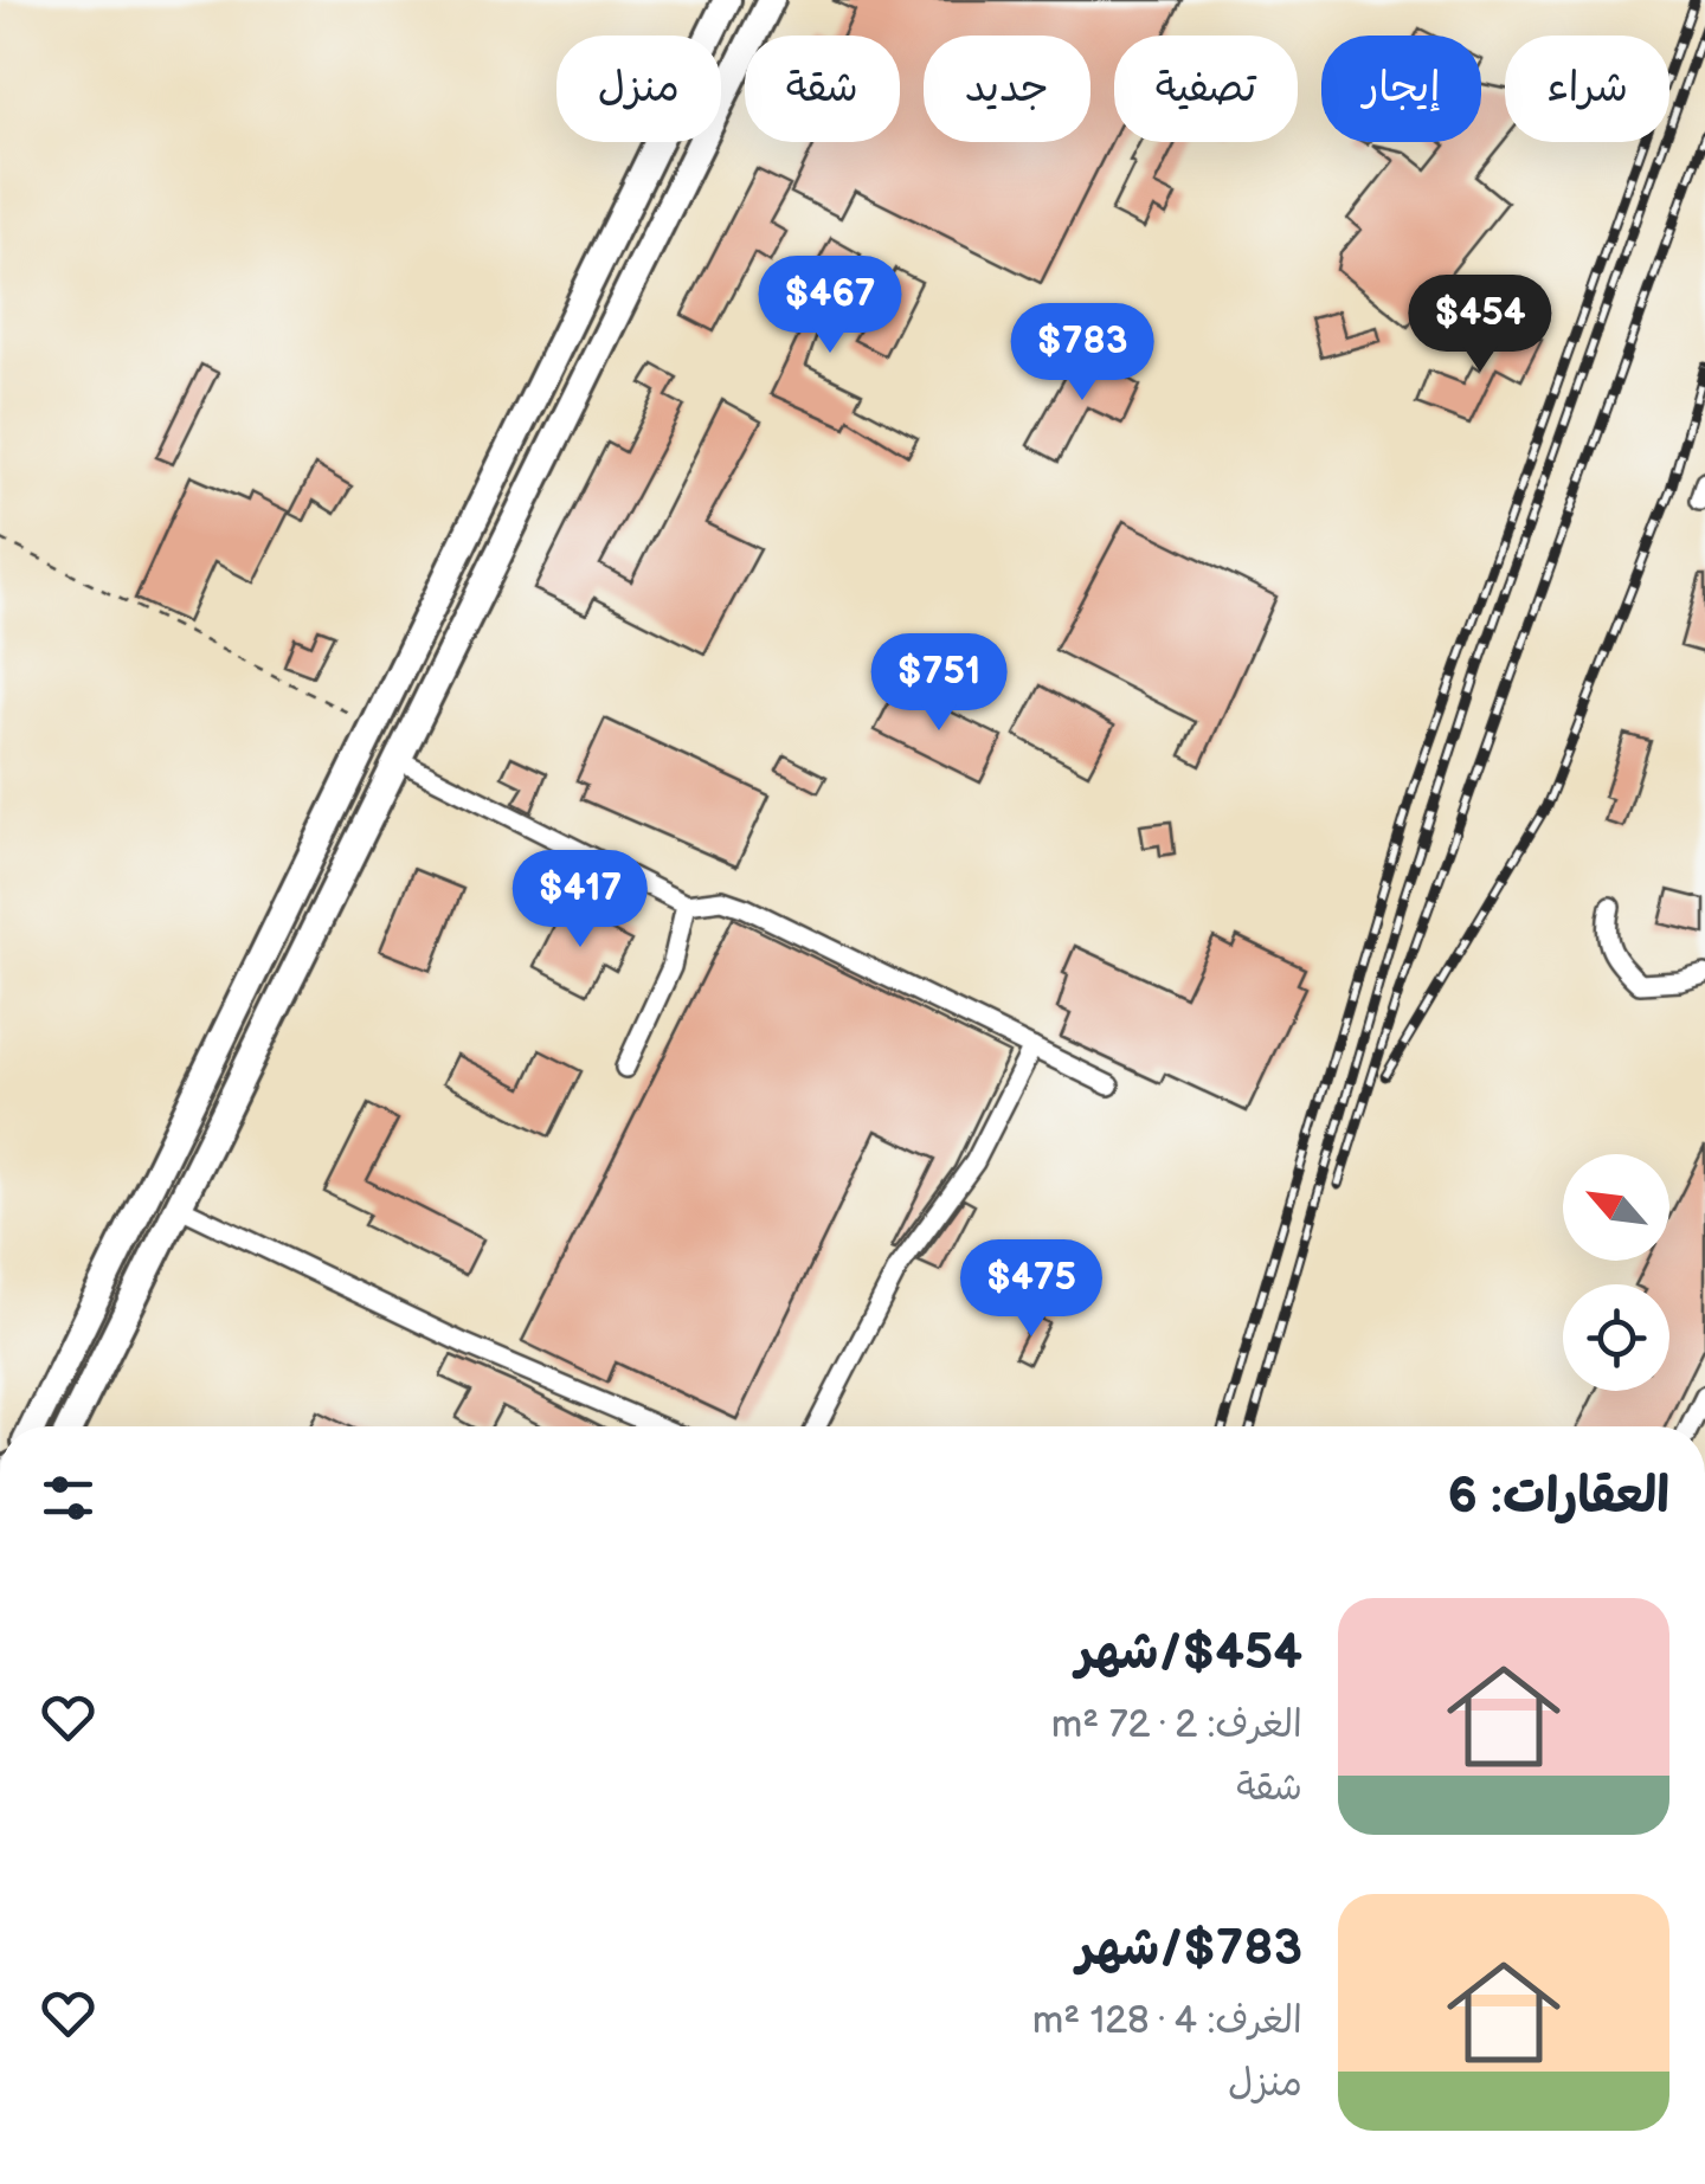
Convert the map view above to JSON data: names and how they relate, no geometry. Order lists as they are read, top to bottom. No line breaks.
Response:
{"north":"top left","page":{"chip":["شراء","إيجار","تصفية","جديد","شقة","منزل"],"price":["$467","$454","$783","$751","$417","$475"],"heading":"العقارات: 6","list":[{"name":"$454/شهر","note":"الغرف: 2 · 72 m² · شقة"},{"name":"$783/شهر","note":"الغرف: 4 · 128 m² · منزل"}]}}
